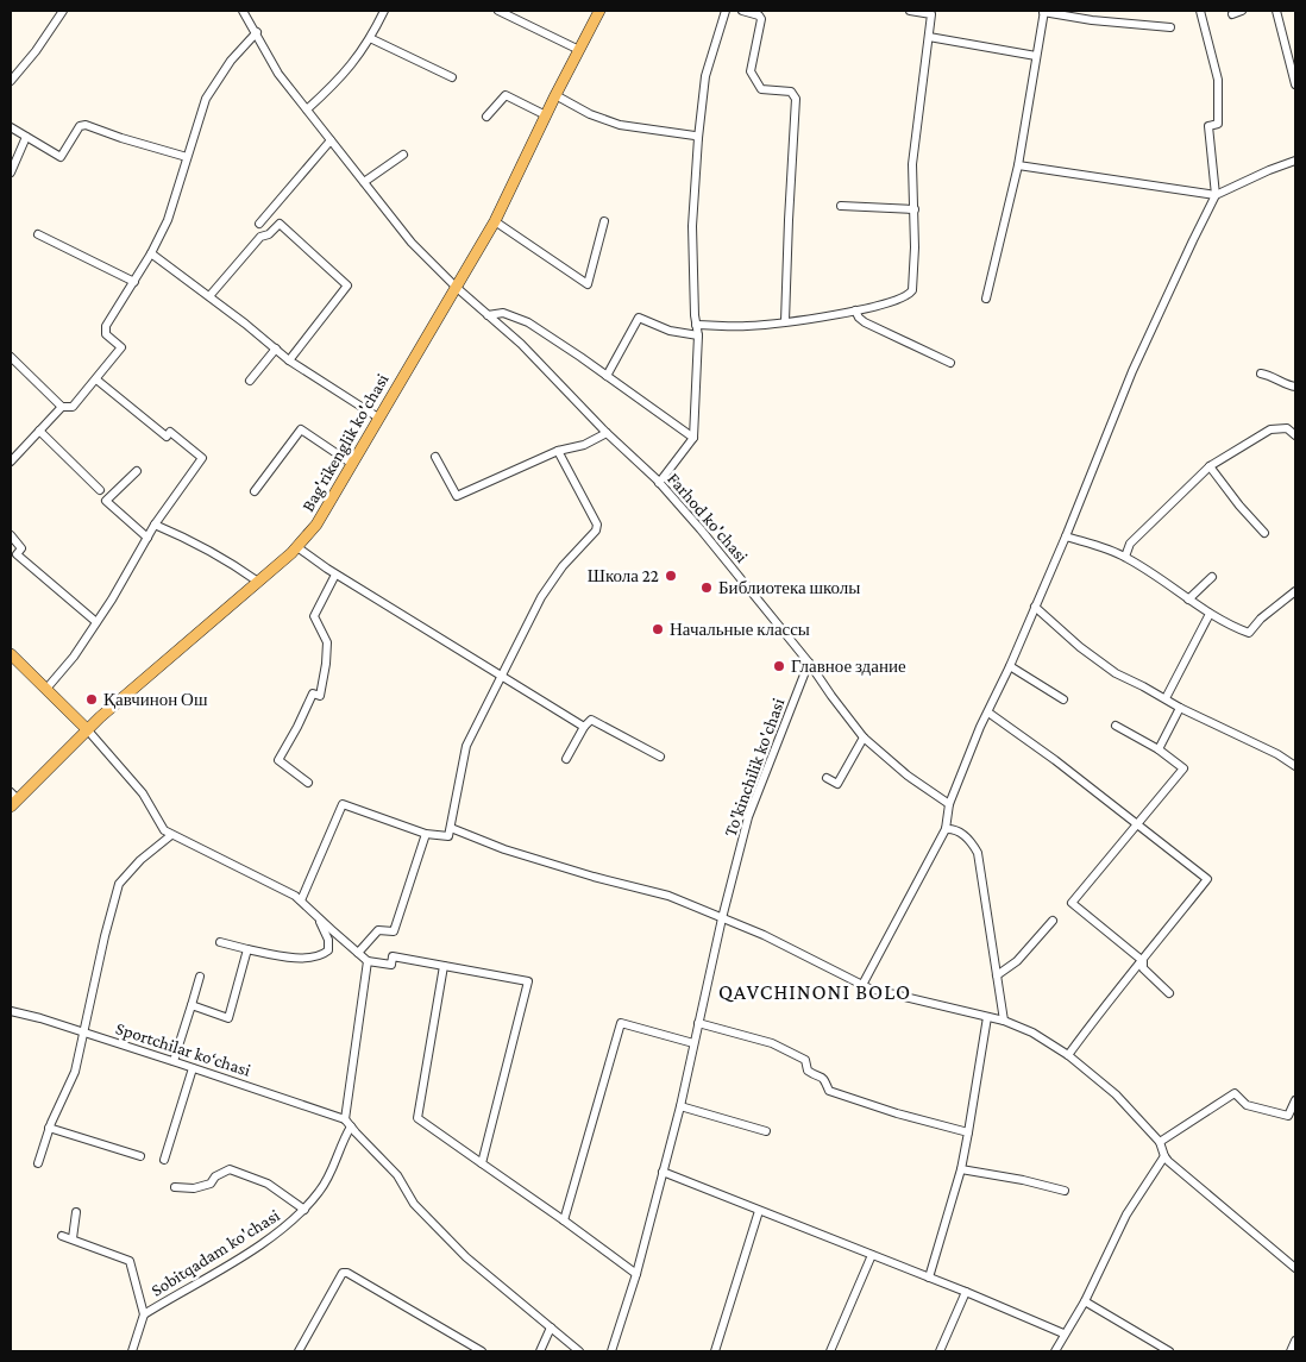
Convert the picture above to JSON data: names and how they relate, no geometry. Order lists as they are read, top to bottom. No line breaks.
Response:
{"streets":{"main road":["Bag'rikenglik ko'chasi"],"street":["Farhod ko'chasi","To'kinchilik ko'chasi","Sportchilar ko‘chasi","Sobitqadam ko'chasi"]},"crossings":[["Bag'rikenglik ko'chasi","Farhod ko'chasi"],["Farhod ko'chasi","To'kinchilik ko'chasi"]],"districts":["QAVCHINONI BOLO"],"places":["Школа 22","Библиотека школы","Начальные классы","Главное здание","Қавчинон Ош"]}
